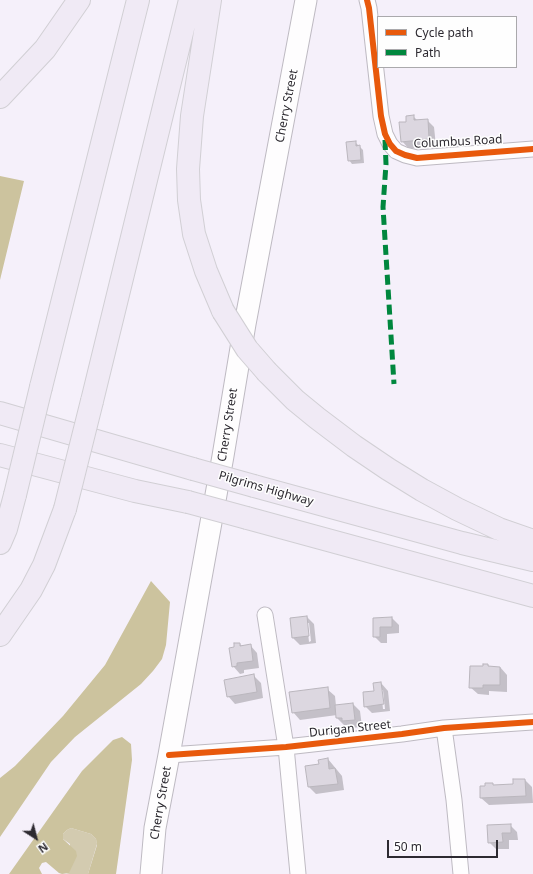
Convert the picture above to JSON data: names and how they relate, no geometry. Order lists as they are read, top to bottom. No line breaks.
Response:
{"streets":{"highway":["Pilgrims Highway"],"main road":["Cherry Street"],"street":["Columbus Road","Durigan Street"]},"crossings":[["Cherry Street","Durigan Street"]],"legend":["Cycle path","Path"],"scale_bar":"50 m","north":"bottom right"}
